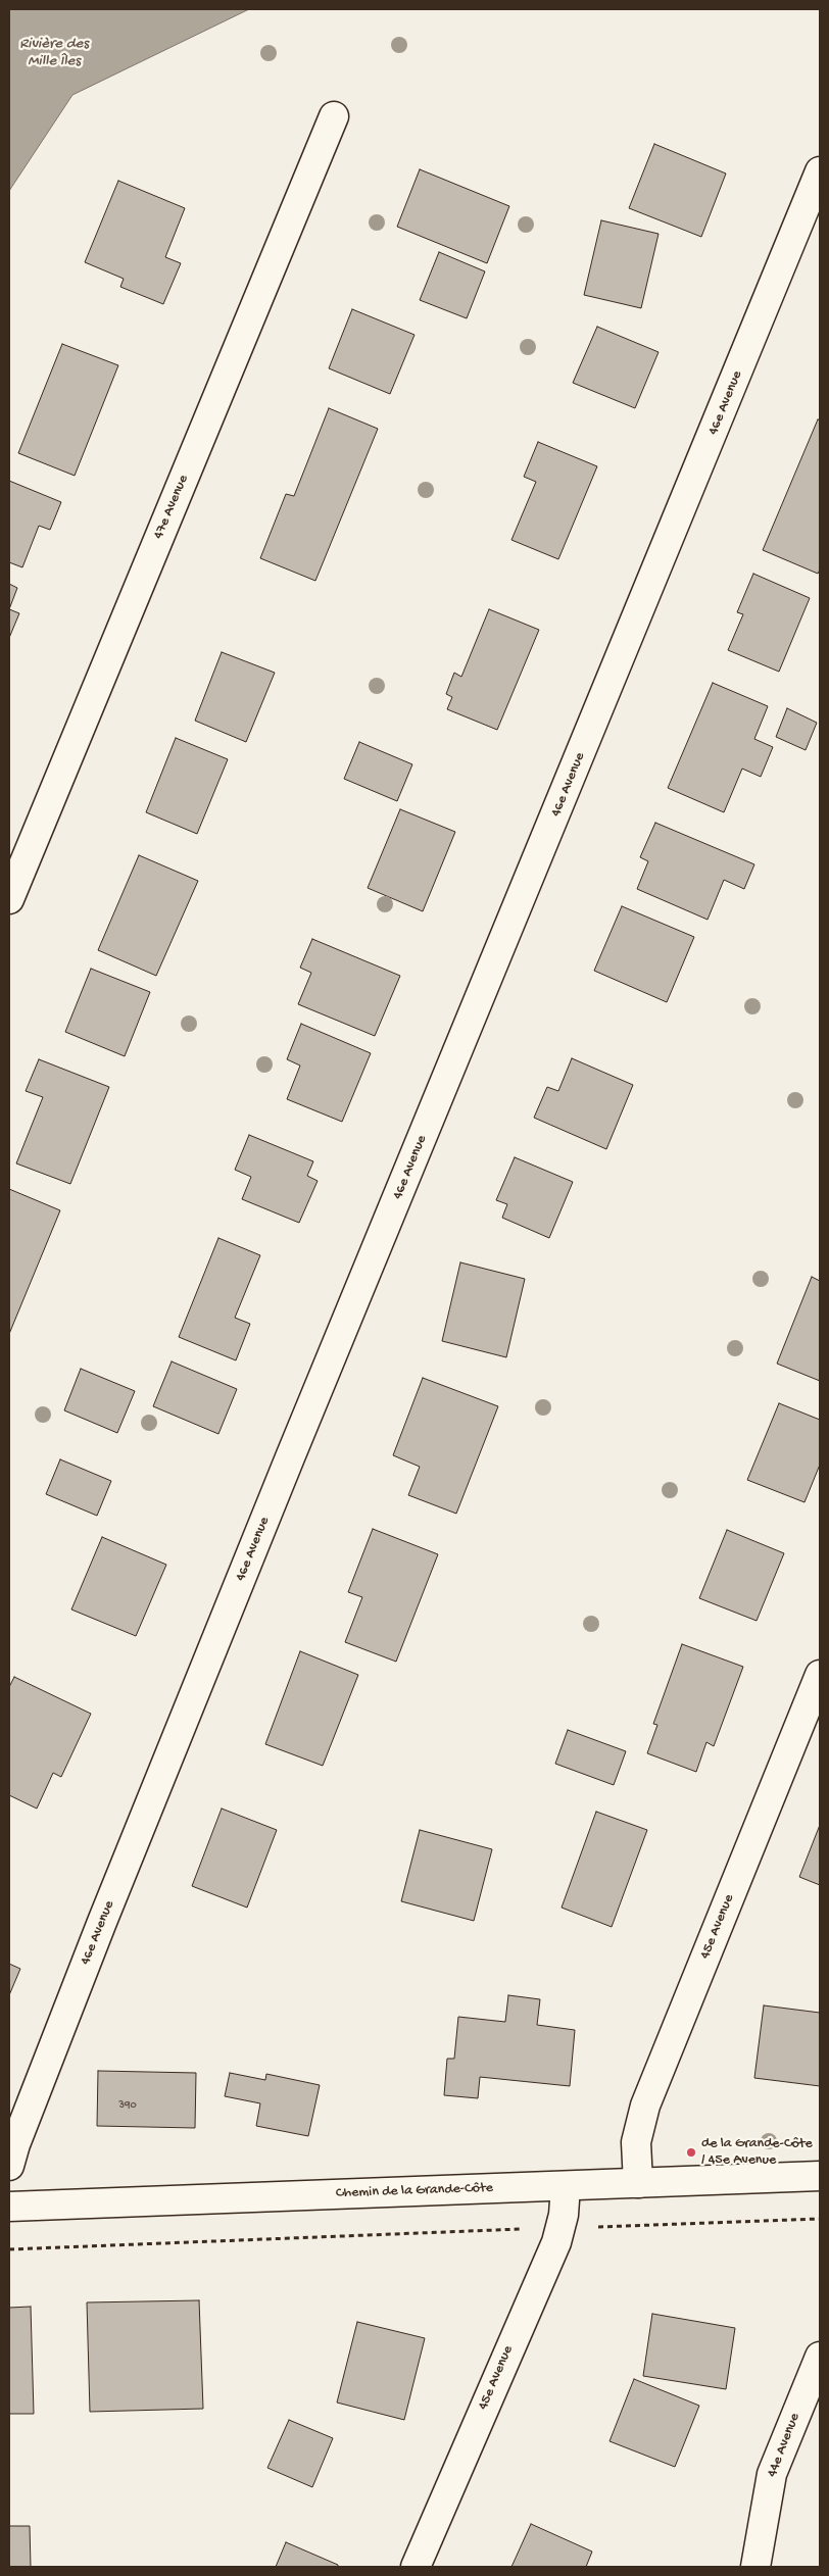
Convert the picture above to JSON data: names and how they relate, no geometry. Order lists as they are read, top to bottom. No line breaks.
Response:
{"streets":{"street":["46e Avenue","47e Avenue","45e Avenue","Chemin de la Grande-Côte","44e Avenue"]},"crossings":[["45e Avenue","Chemin de la Grande-Côte"]],"water":["Rivière des Mille Îles"],"places":["de la Grande-Côte / 45e Avenue"],"house_numbers":["390"]}
